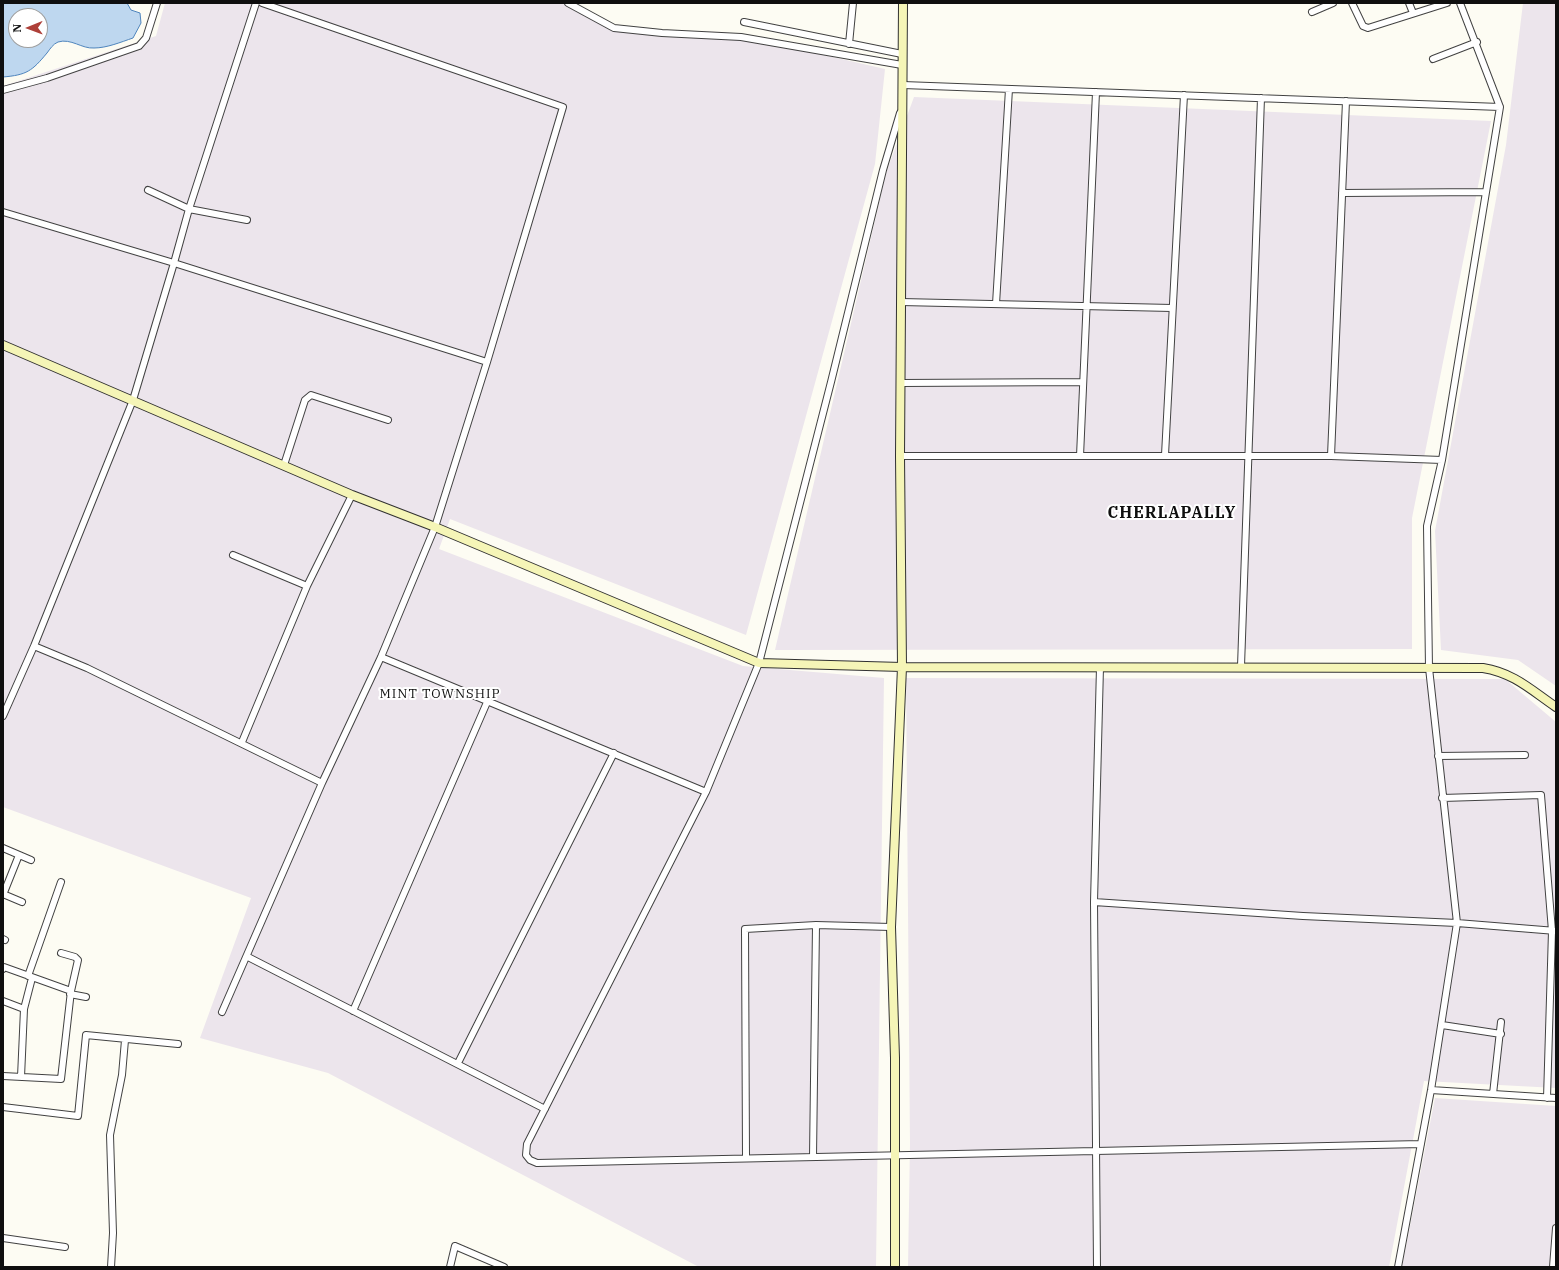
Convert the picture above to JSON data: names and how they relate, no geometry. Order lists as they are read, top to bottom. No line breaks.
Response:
{"districts":["CHERLAPALLY","MINT TOWNSHIP"],"north":"left"}
